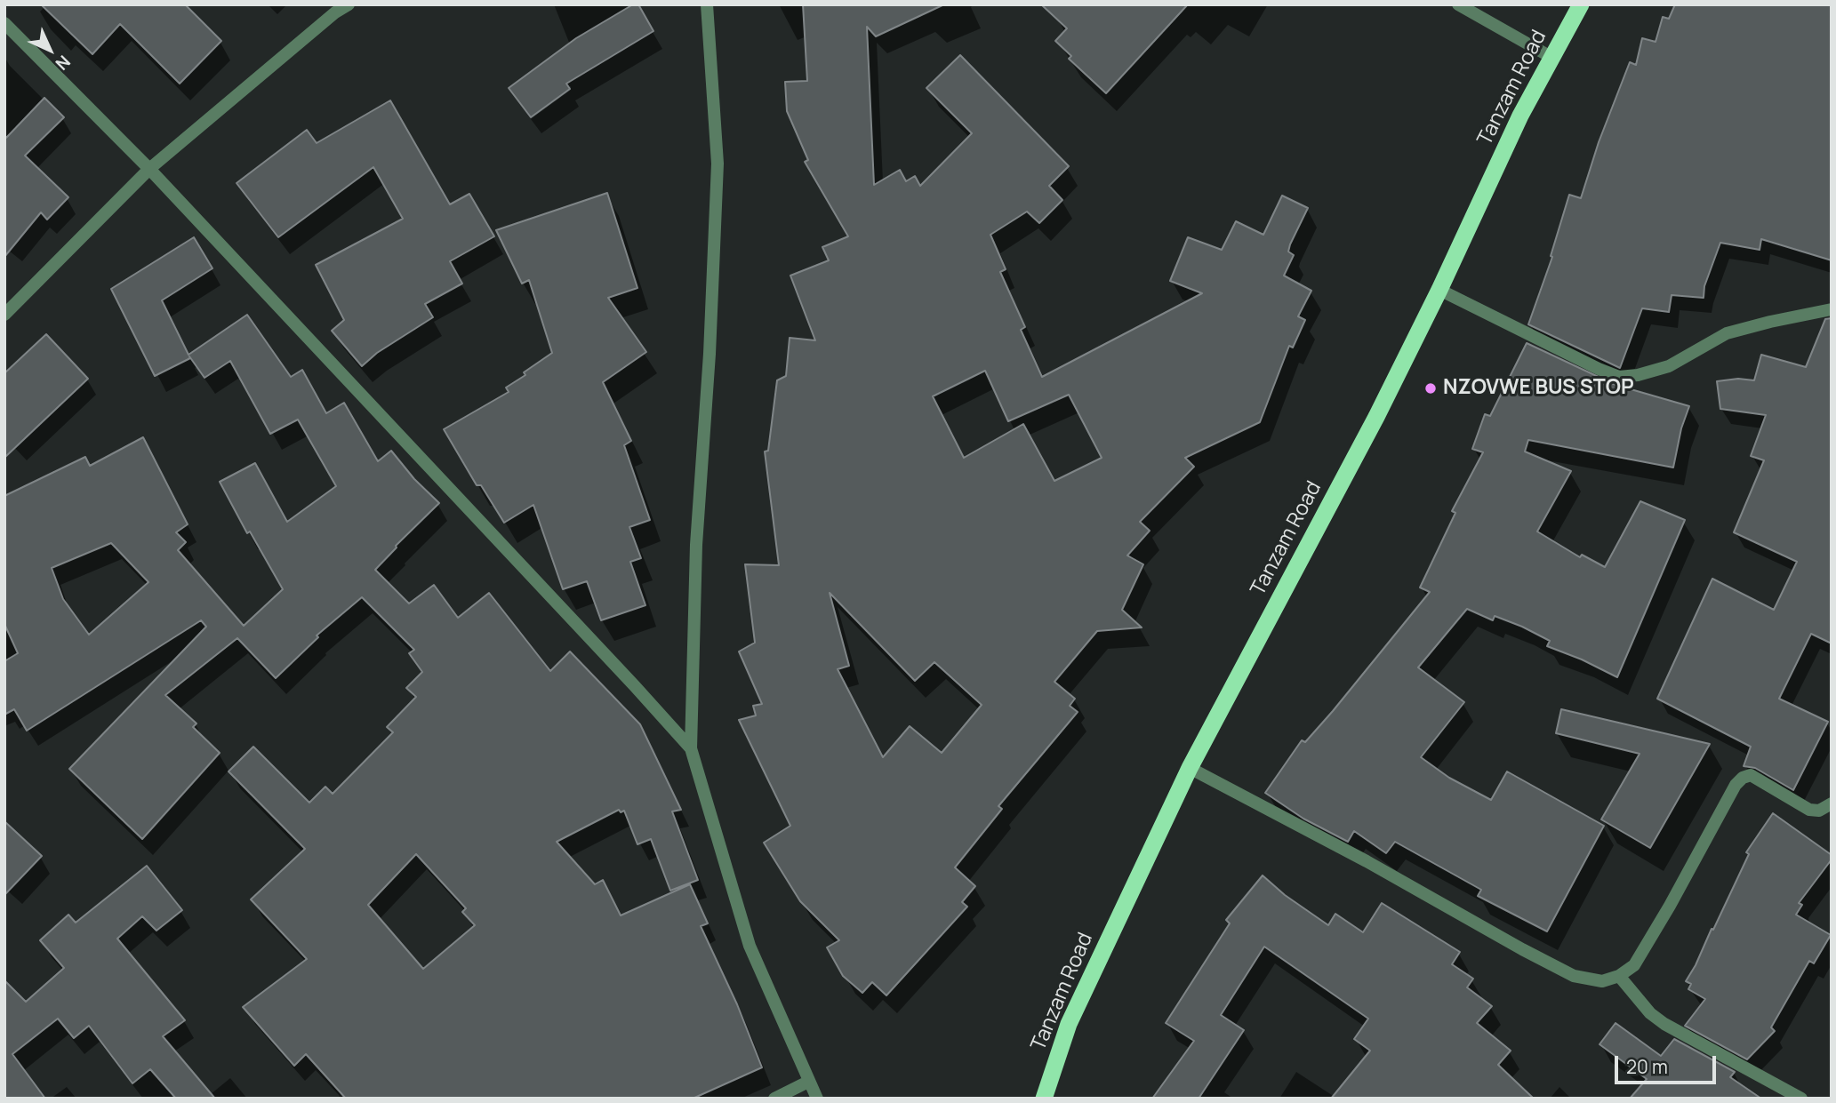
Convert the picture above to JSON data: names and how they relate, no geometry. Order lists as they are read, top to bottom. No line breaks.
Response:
{"streets":{"highway":["Tanzam Road"]},"places":["NZOVWE BUS STOP"],"scale_bar":"20 m","north":"bottom right"}
